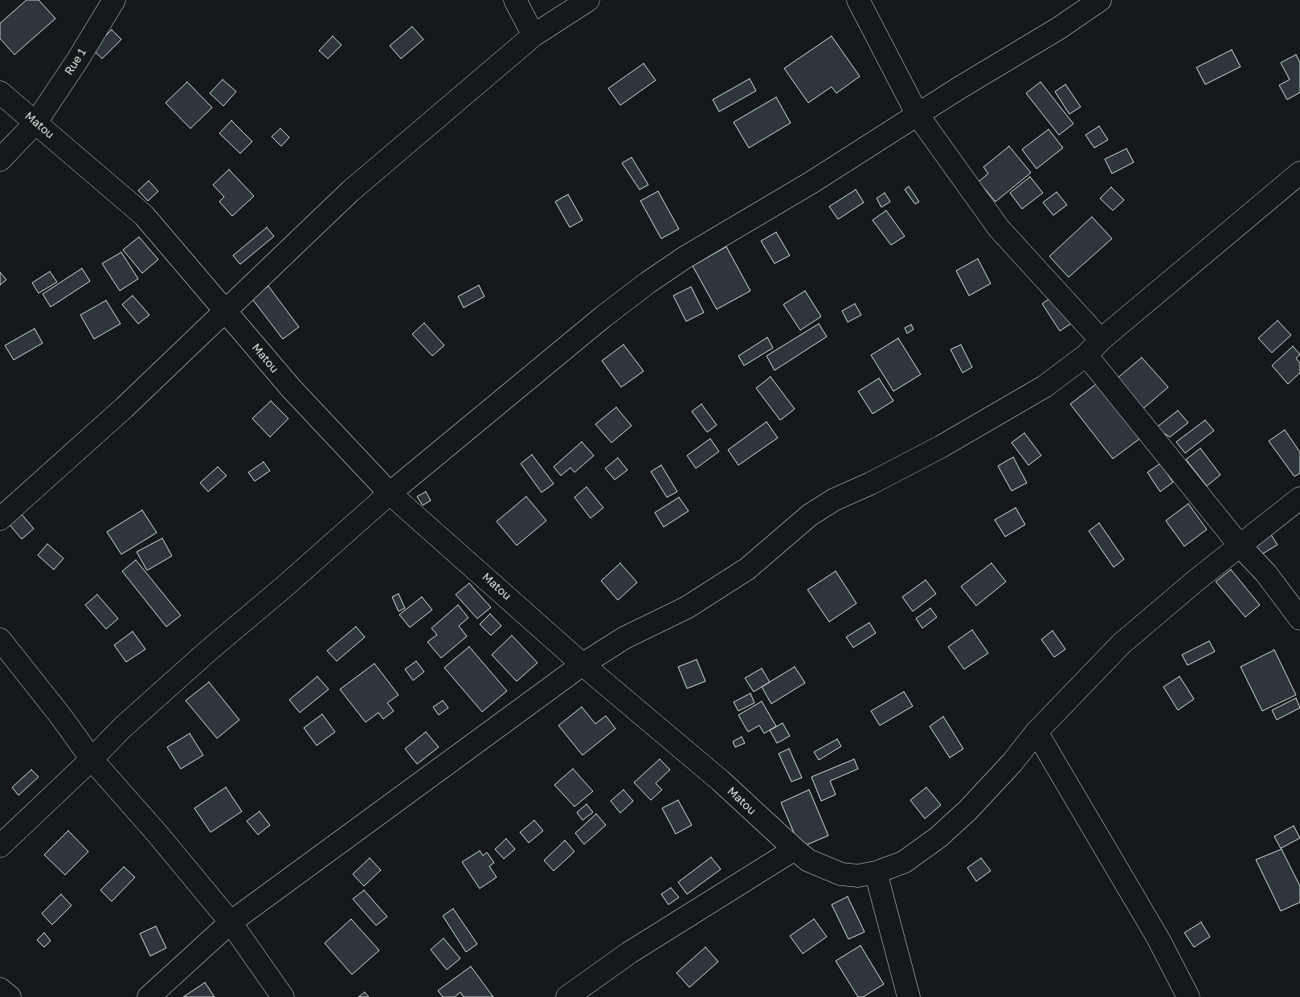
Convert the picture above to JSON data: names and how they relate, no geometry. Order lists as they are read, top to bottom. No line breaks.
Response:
{"streets":{"street":["Rue 1","Matou"]},"crossings":[["Rue 1","Matou"]]}
